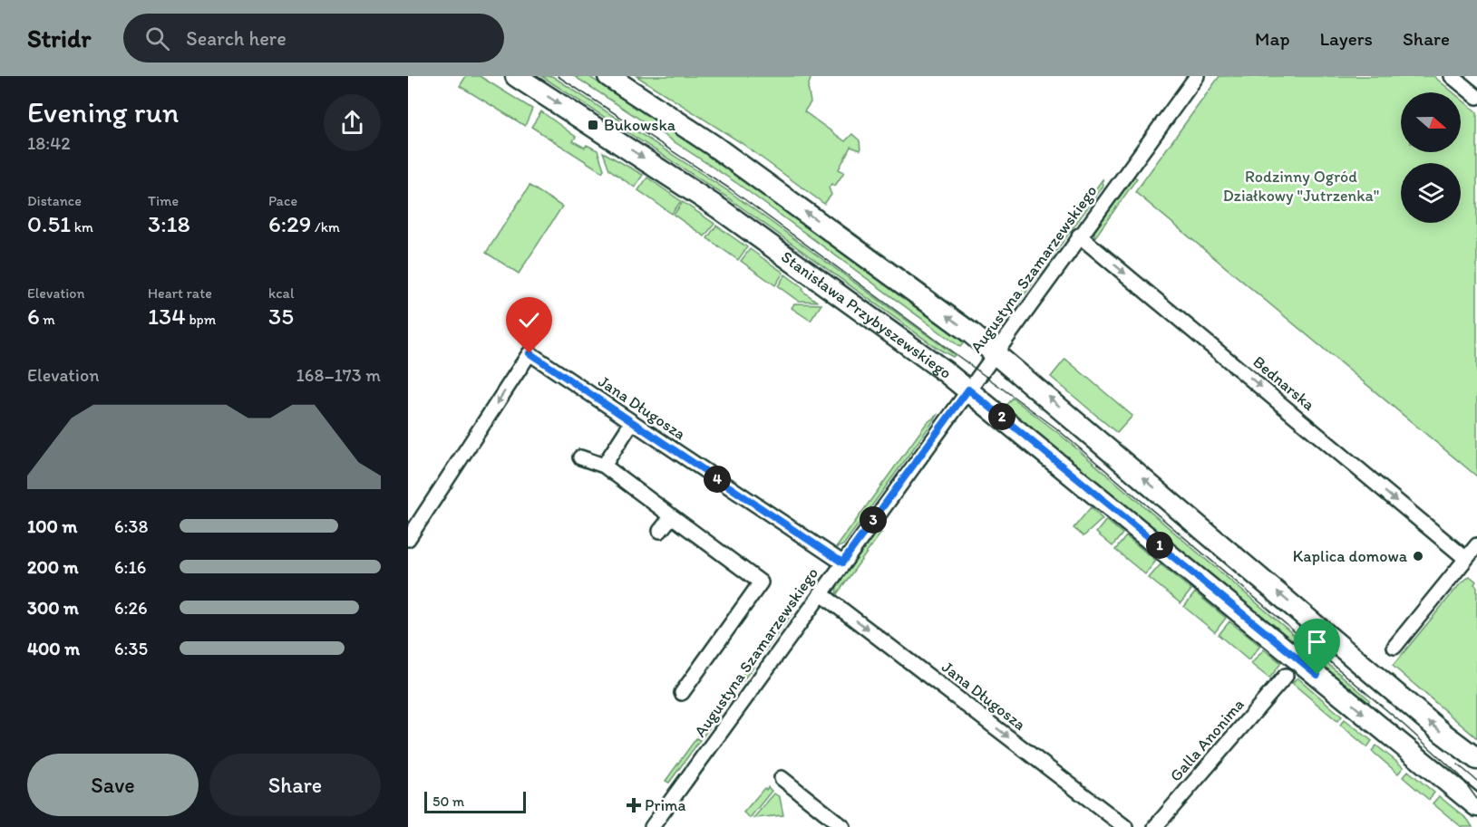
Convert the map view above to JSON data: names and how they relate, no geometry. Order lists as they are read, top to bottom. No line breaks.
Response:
{"streets":{"main road":["Stanisława Przybyszewskiego"],"street":["Augustyna Szamarzewskiego","Bednarska","Jana Długosza","Galla Anonima"]},"crossings":[["Augustyna Szamarzewskiego","Stanisława Przybyszewskiego"],["Augustyna Szamarzewskiego","Bednarska"],["Augustyna Szamarzewskiego","Jana Długosza"]],"one_way":["Bednarska"],"parks":["Rodzinny Ogród Działkowy \"Jutrzenka\""],"places":{"transit":["Bukowska"],"other":["Kaplica domowa"],"health":["Prima"]},"scale_bar":"50 m","north":"right","page":{"header":"Stridr","search":"Search here","nav":["Map","Layers","Share"],"heading":["Evening run","18:42"],"stats":[["Distance","0.51 km"],["Time","3:18"],["Pace","6:29 /km"],["Elevation","6 m"],["Heart rate","134 bpm"],["kcal","35"]],"chart":["Elevation","168–173 m"],"pins":["2","4","3","1"],"list":[{"name":"100 m","note":"6:38"},{"name":"200 m","note":"6:16"},{"name":"300 m","note":"6:26"},{"name":"400 m","note":"6:35"}],"buttons":["Save","Share"],"scale":"50 m"}}
